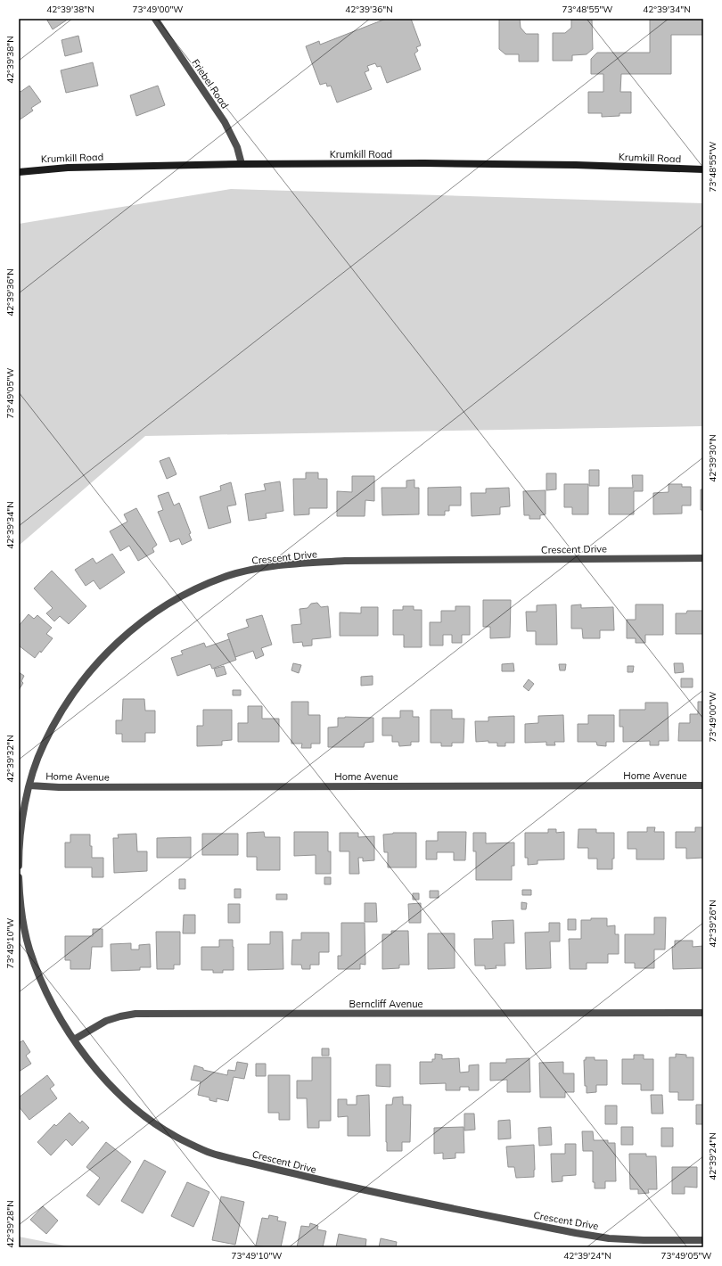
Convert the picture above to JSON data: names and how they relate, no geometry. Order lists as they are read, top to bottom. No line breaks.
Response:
{"streets":{"street":["Friebel Road","Krumkill Road","Crescent Drive","Home Avenue","Berncliff Avenue"]},"crossings":[["Friebel Road","Krumkill Road"],["Crescent Drive","Home Avenue"],["Crescent Drive","Berncliff Avenue"]],"coordinates":["42°39'38\"N","73°49'00\"W","42°39'36\"N","73°48'55\"W","42°39'34\"N","73°49'05\"W","42°39'30\"N","42°39'32\"N","42°39'26\"N","73°49'10\"W","42°39'24\"N","42°39'28\"N"]}
